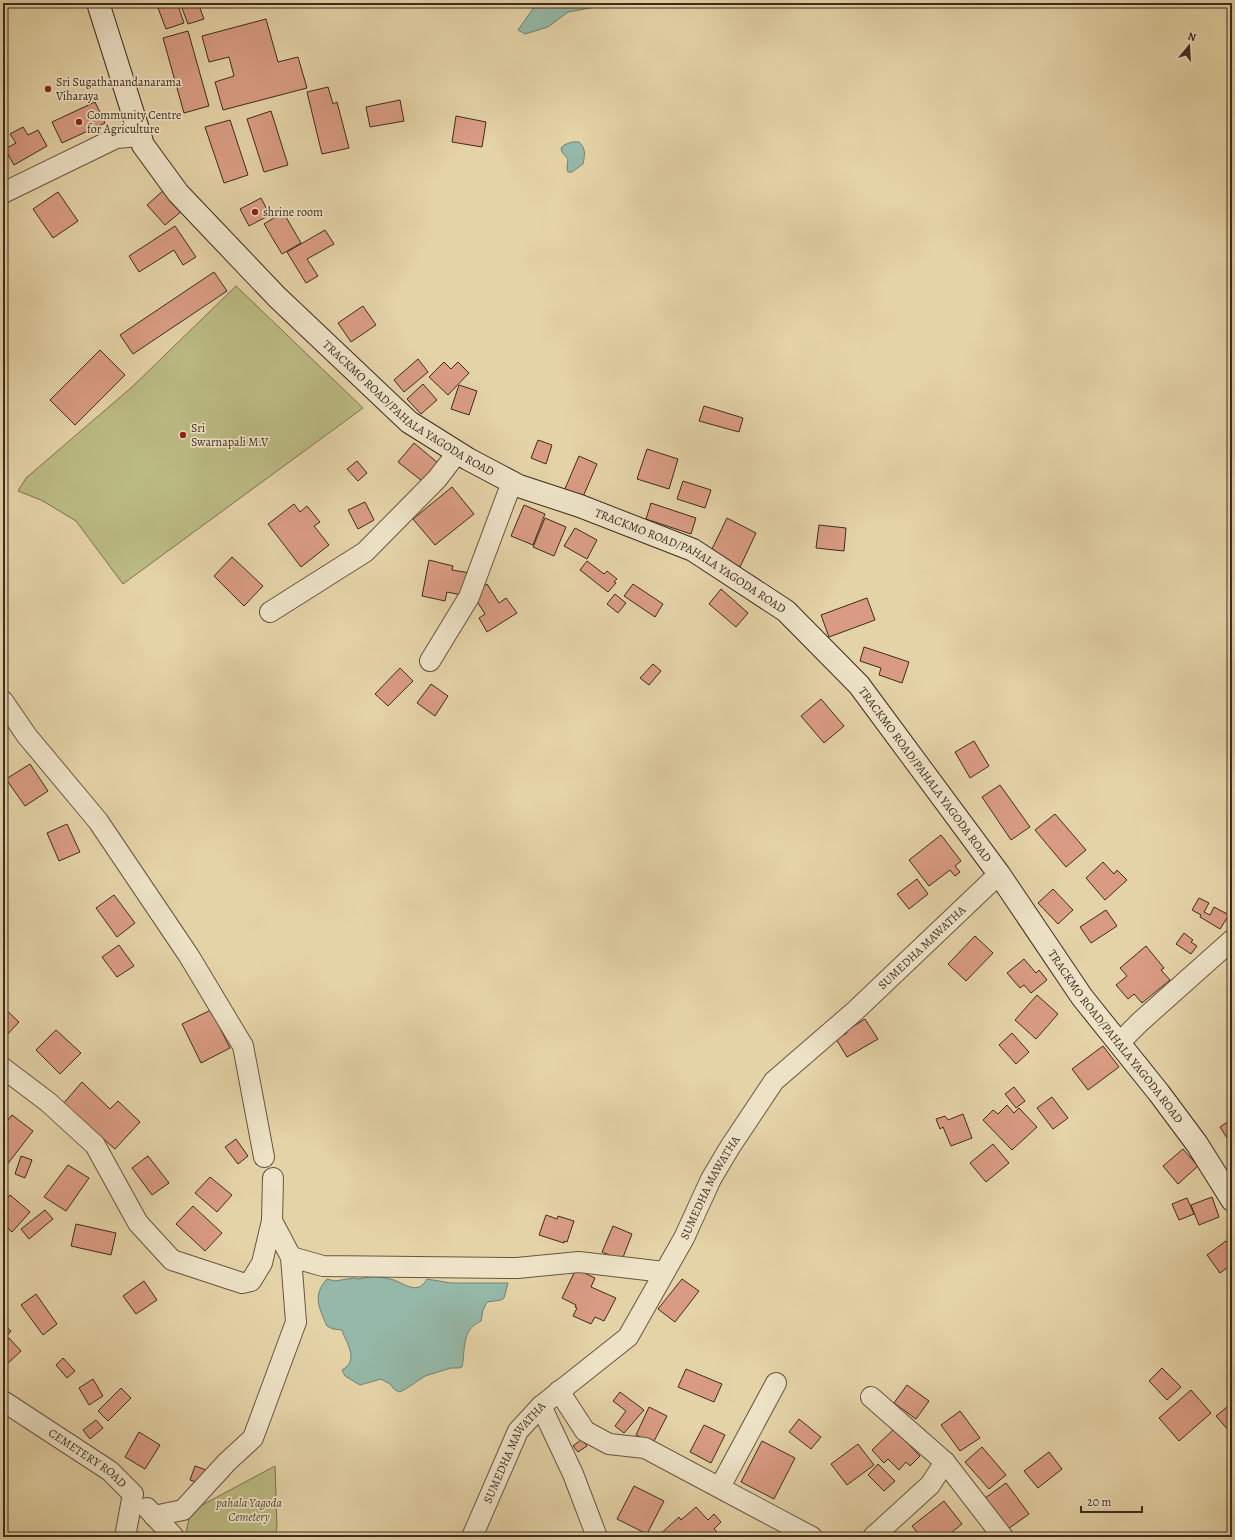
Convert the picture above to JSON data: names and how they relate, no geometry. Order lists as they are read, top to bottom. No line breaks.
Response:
{"streets":{"street":["TRACKMO ROAD/PAHALA YAGODA ROAD","SUMEDHA MAWATHA","CEMETERY ROAD"]},"crossings":[["TRACKMO ROAD/PAHALA YAGODA ROAD","SUMEDHA MAWATHA"]],"parks":["pahala Yagoda Cemetery"],"places":["Sri Sugathanandanarama Viharaya","Community Centre for Agriculture","shrine room","Sri Swarnapali M.V"],"scale_bar":"20 m","north":"top"}
